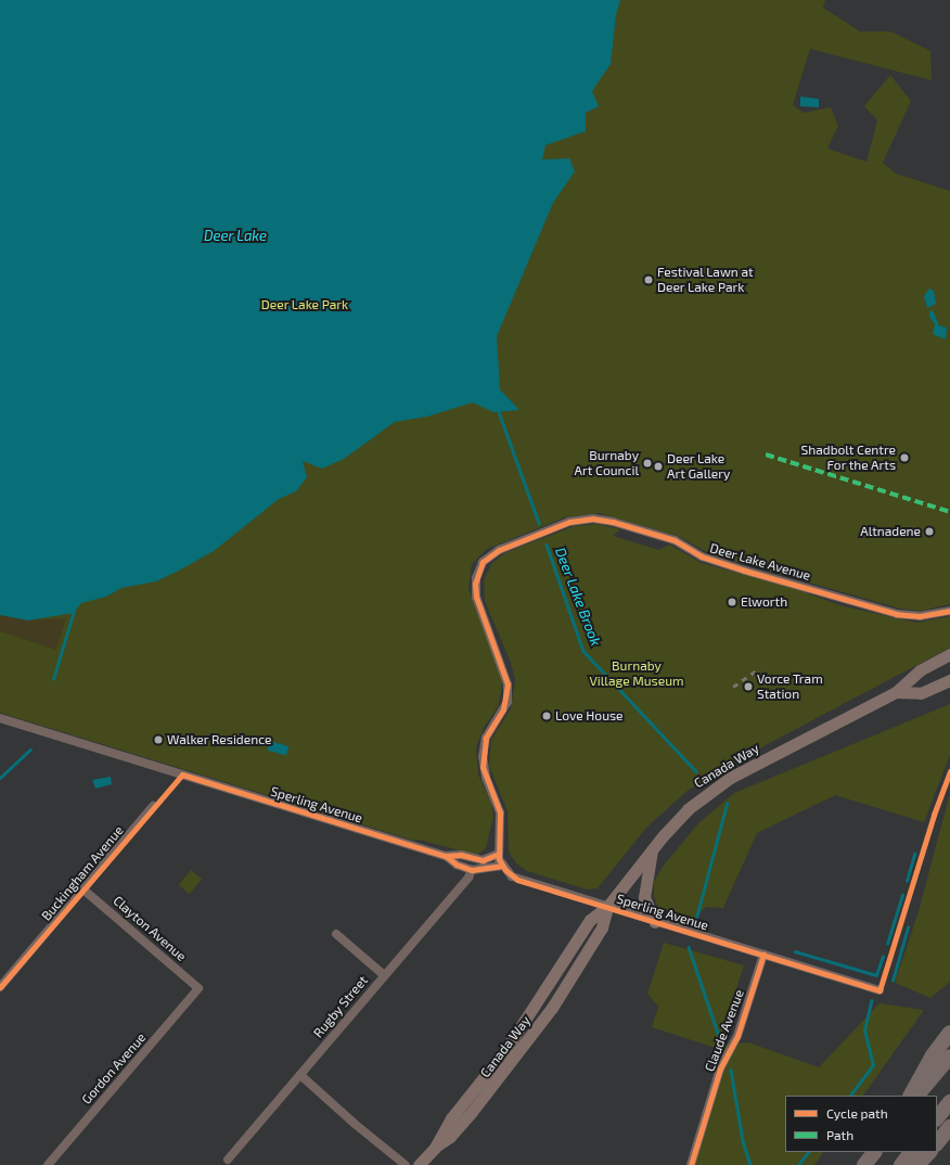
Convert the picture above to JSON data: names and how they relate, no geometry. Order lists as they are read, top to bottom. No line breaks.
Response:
{"streets":{"main road":["Canada Way"],"street":["Deer Lake Avenue","Sperling Avenue","Buckingham Avenue","Clayton Avenue","Rugby Street","Claude Avenue","Gordon Avenue"]},"crossings":[["Deer Lake Avenue","Sperling Avenue"],["Canada Way","Sperling Avenue"],["Sperling Avenue","Rugby Street"],["Sperling Avenue","Claude Avenue"],["Buckingham Avenue","Clayton Avenue"],["Clayton Avenue","Gordon Avenue"]],"water":["Deer Lake","Deer Lake Brook"],"parks":["Deer Lake Park","Burnaby Village Museum"],"places":["Festival Lawn at Deer Lake Park","Shadbolt Centre For the Arts","Burnaby Art Council","Deer Lake Art Gallery","Altnadene","Elworth","Vorce Tram Station","Love House","Walker Residence"],"legend":["Cycle path","Path"]}
